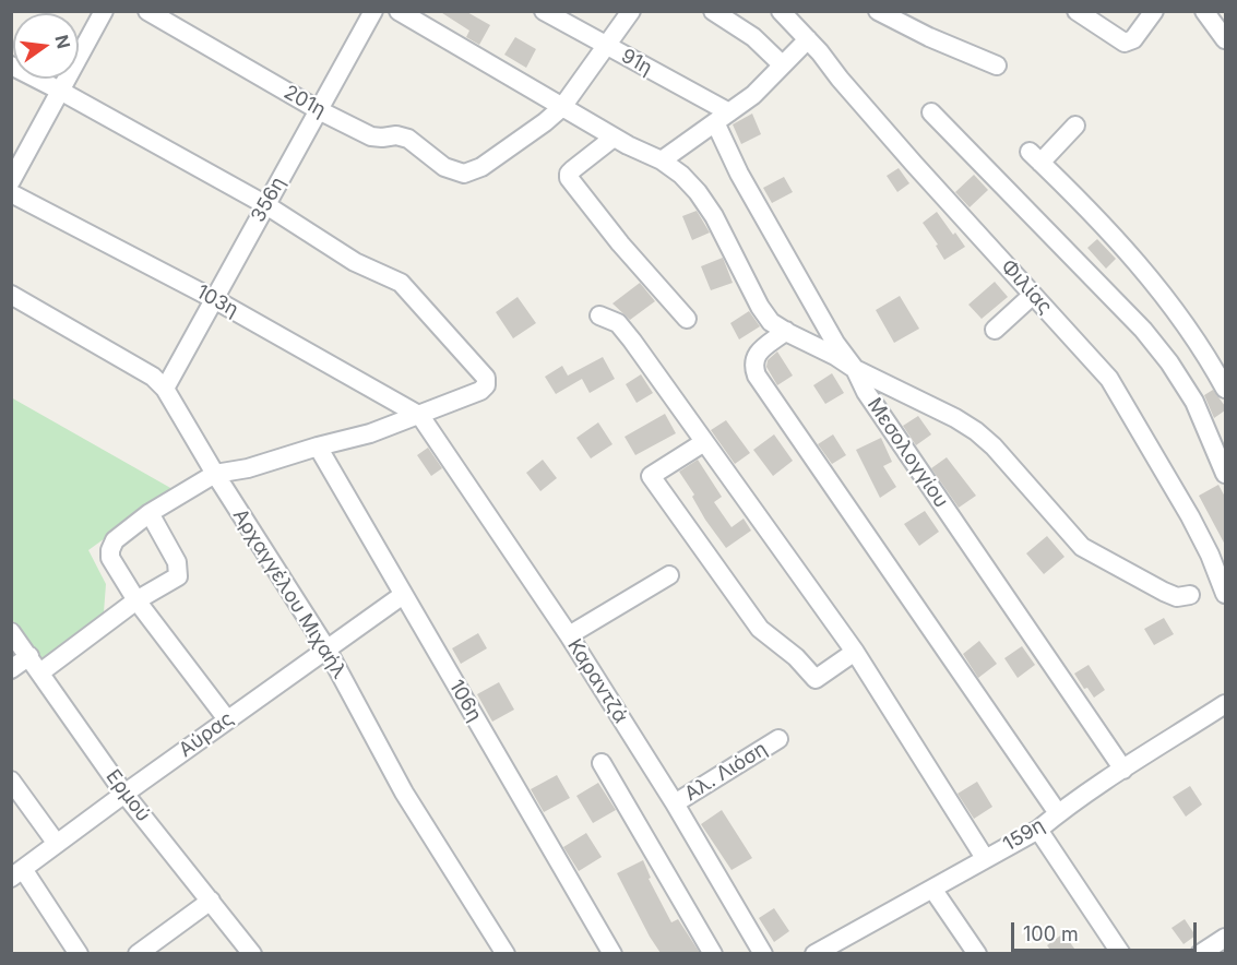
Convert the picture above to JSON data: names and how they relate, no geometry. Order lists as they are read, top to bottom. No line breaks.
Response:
{"streets":{"street":["91η","201η","356η","Φιλίας","103η","Μεσολογγίου","Αρχαγγέλου Μιχαήλ","Καραντζά","106η","Αύρας","Αλ. Λιόση","Ερμού","159η"]},"crossings":[["91η","Μεσολογγίου"],["201η","356η"],["356η","103η"],["356η","Αρχαγγέλου Μιχαήλ"],["103η","Καραντζά"],["Μεσολογγίου","159η"],["Αρχαγγέλου Μιχαήλ","Αύρας"],["Καραντζά","Αλ. Λιόση"],["106η","Αύρας"],["Αύρας","Ερμού"]],"scale_bar":"100 m","north":"right"}
